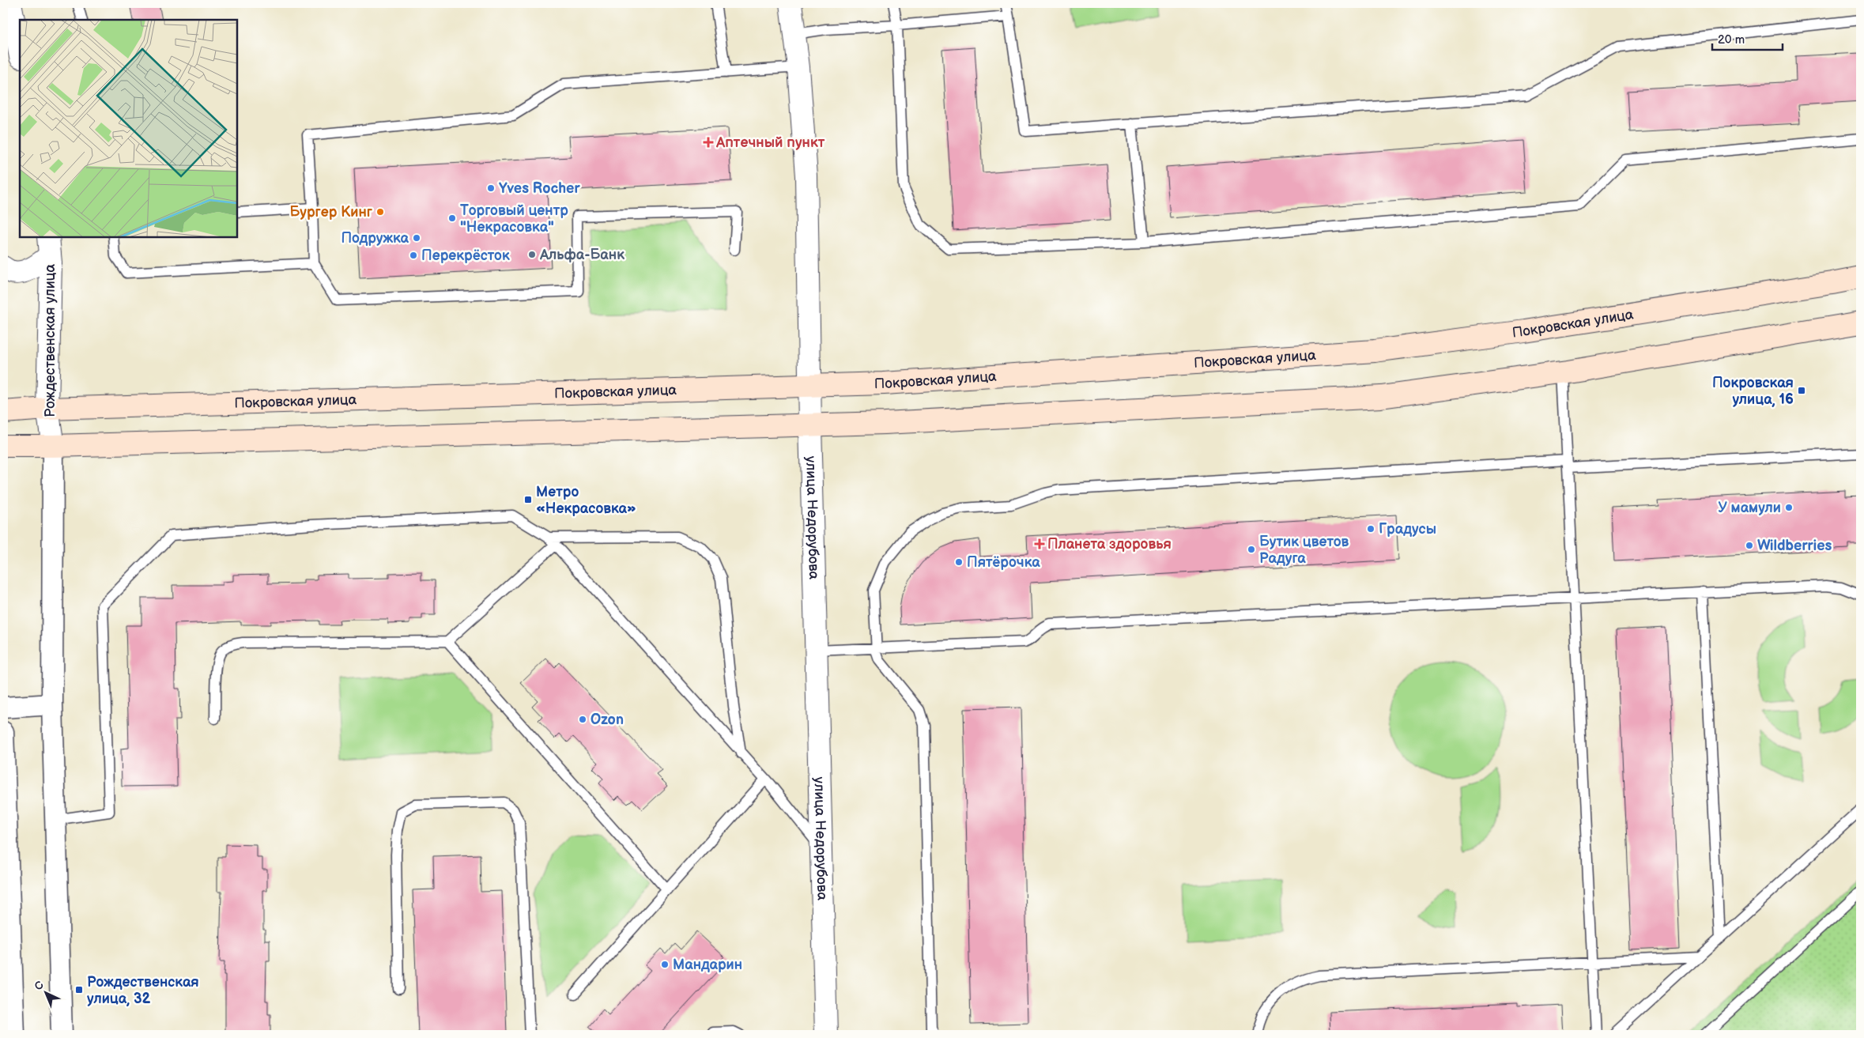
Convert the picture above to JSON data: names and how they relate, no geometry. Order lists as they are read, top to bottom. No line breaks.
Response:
{"streets":{"main road":["Покровская улица"],"street":["Рождественская улица","улица Недорубова"]},"crossings":[["Покровская улица","Рождественская улица"],["Покровская улица","улица Недорубова"]],"places":{"health":["Аптечный пункт","Планета здоровья"],"other":["Yves Rocher","Бургер Кинг","Торговый центр \"Некрасовка\"","Подружка","Альфа-Банк","Перекрёсток","У мамули","Градусы","Wildberries","Бутик цветов Радуга","Пятёрочка","Ozon","Мандарин"],"transit":["Покровская улица, 16","Метро «Некрасовка»","Рождественская улица, 32"]},"scale_bar":"20 m","north":"top left"}
